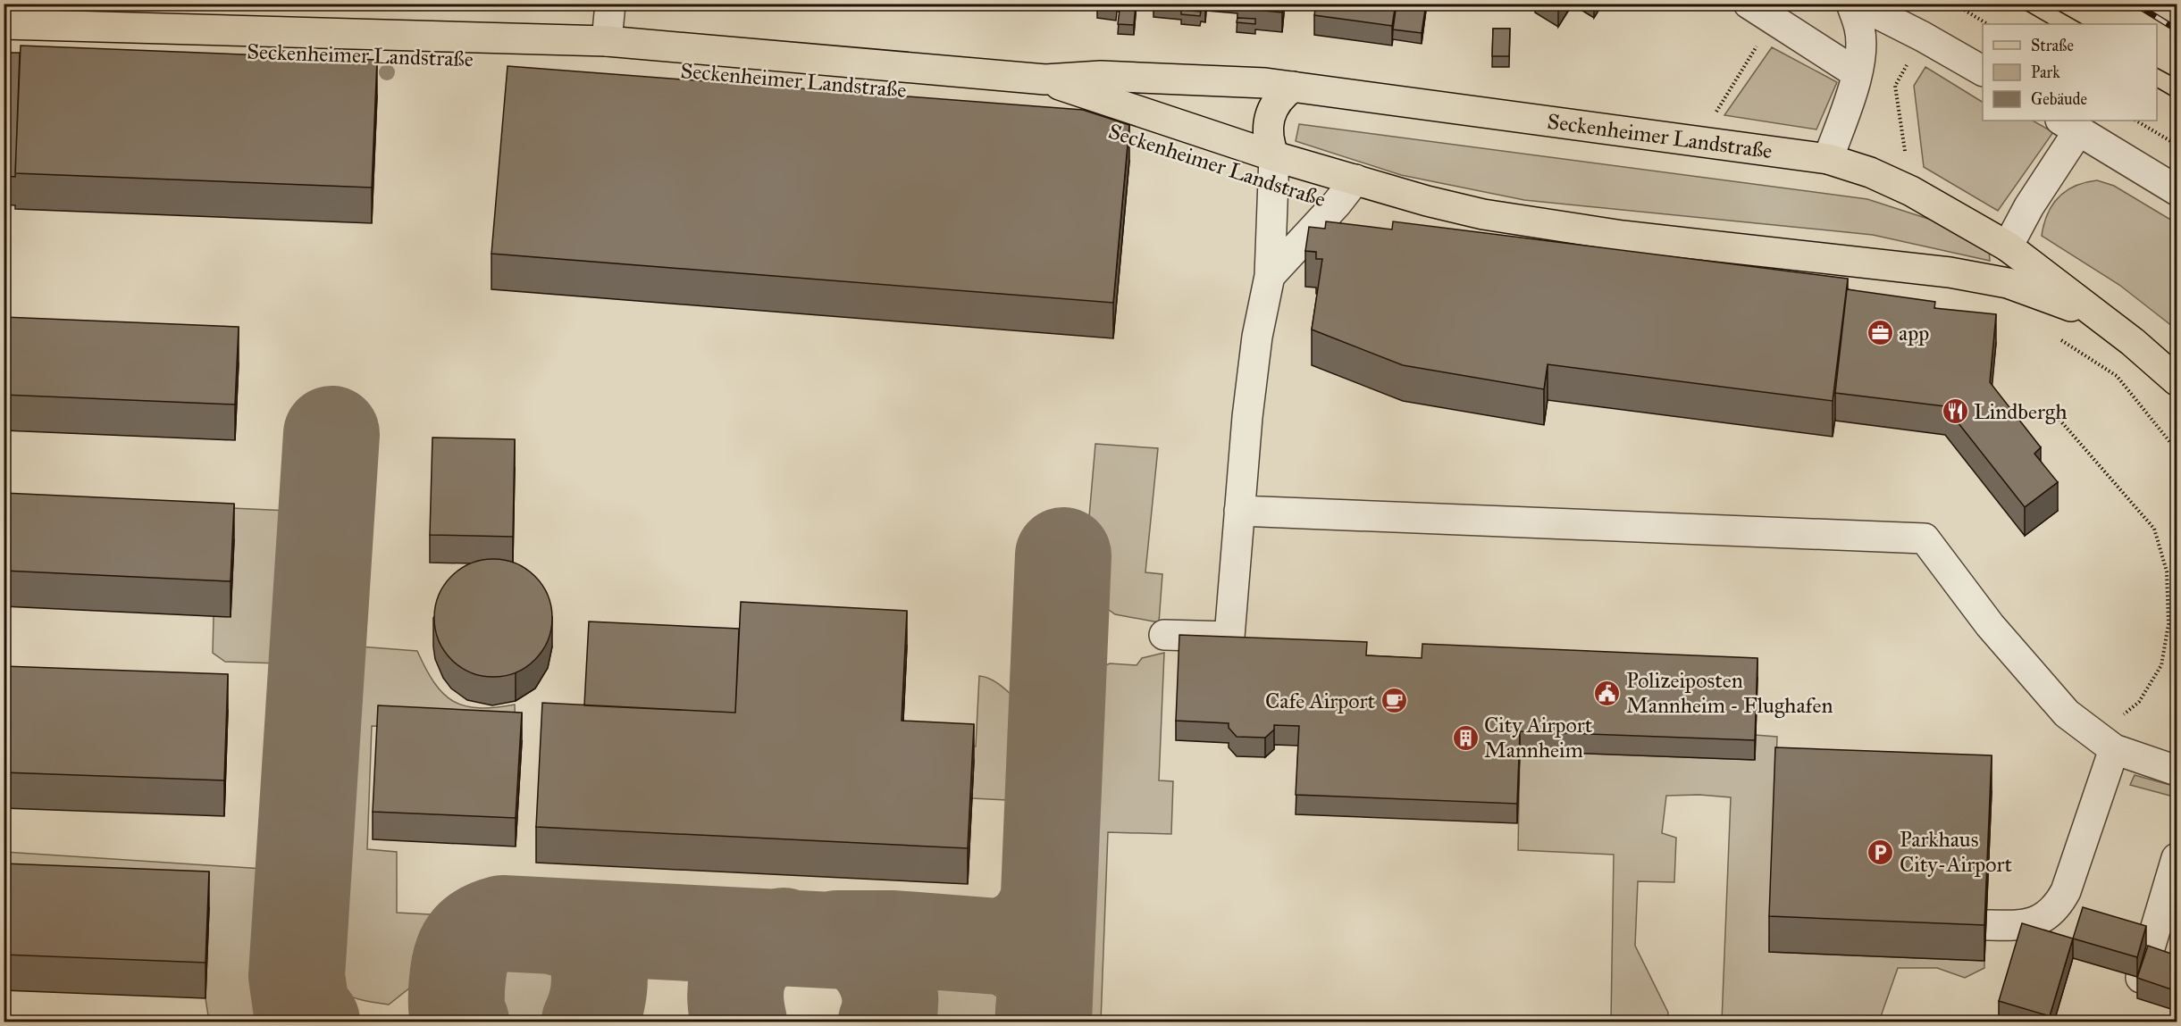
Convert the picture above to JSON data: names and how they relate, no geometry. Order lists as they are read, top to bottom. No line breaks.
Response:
{"streets":{"main road":["Seckenheimer Landstraße"]},"places":{"office":["app"],"restaurant":["Lindbergh"],"public building":["Polizeiposten Mannheim - Flughafen"],"cafe":["Cafe Airport"],"building":["City Airport Mannheim"],"parking":["Parkhaus City-Airport"]},"legend":["Straße","Park","Gebäude"]}
